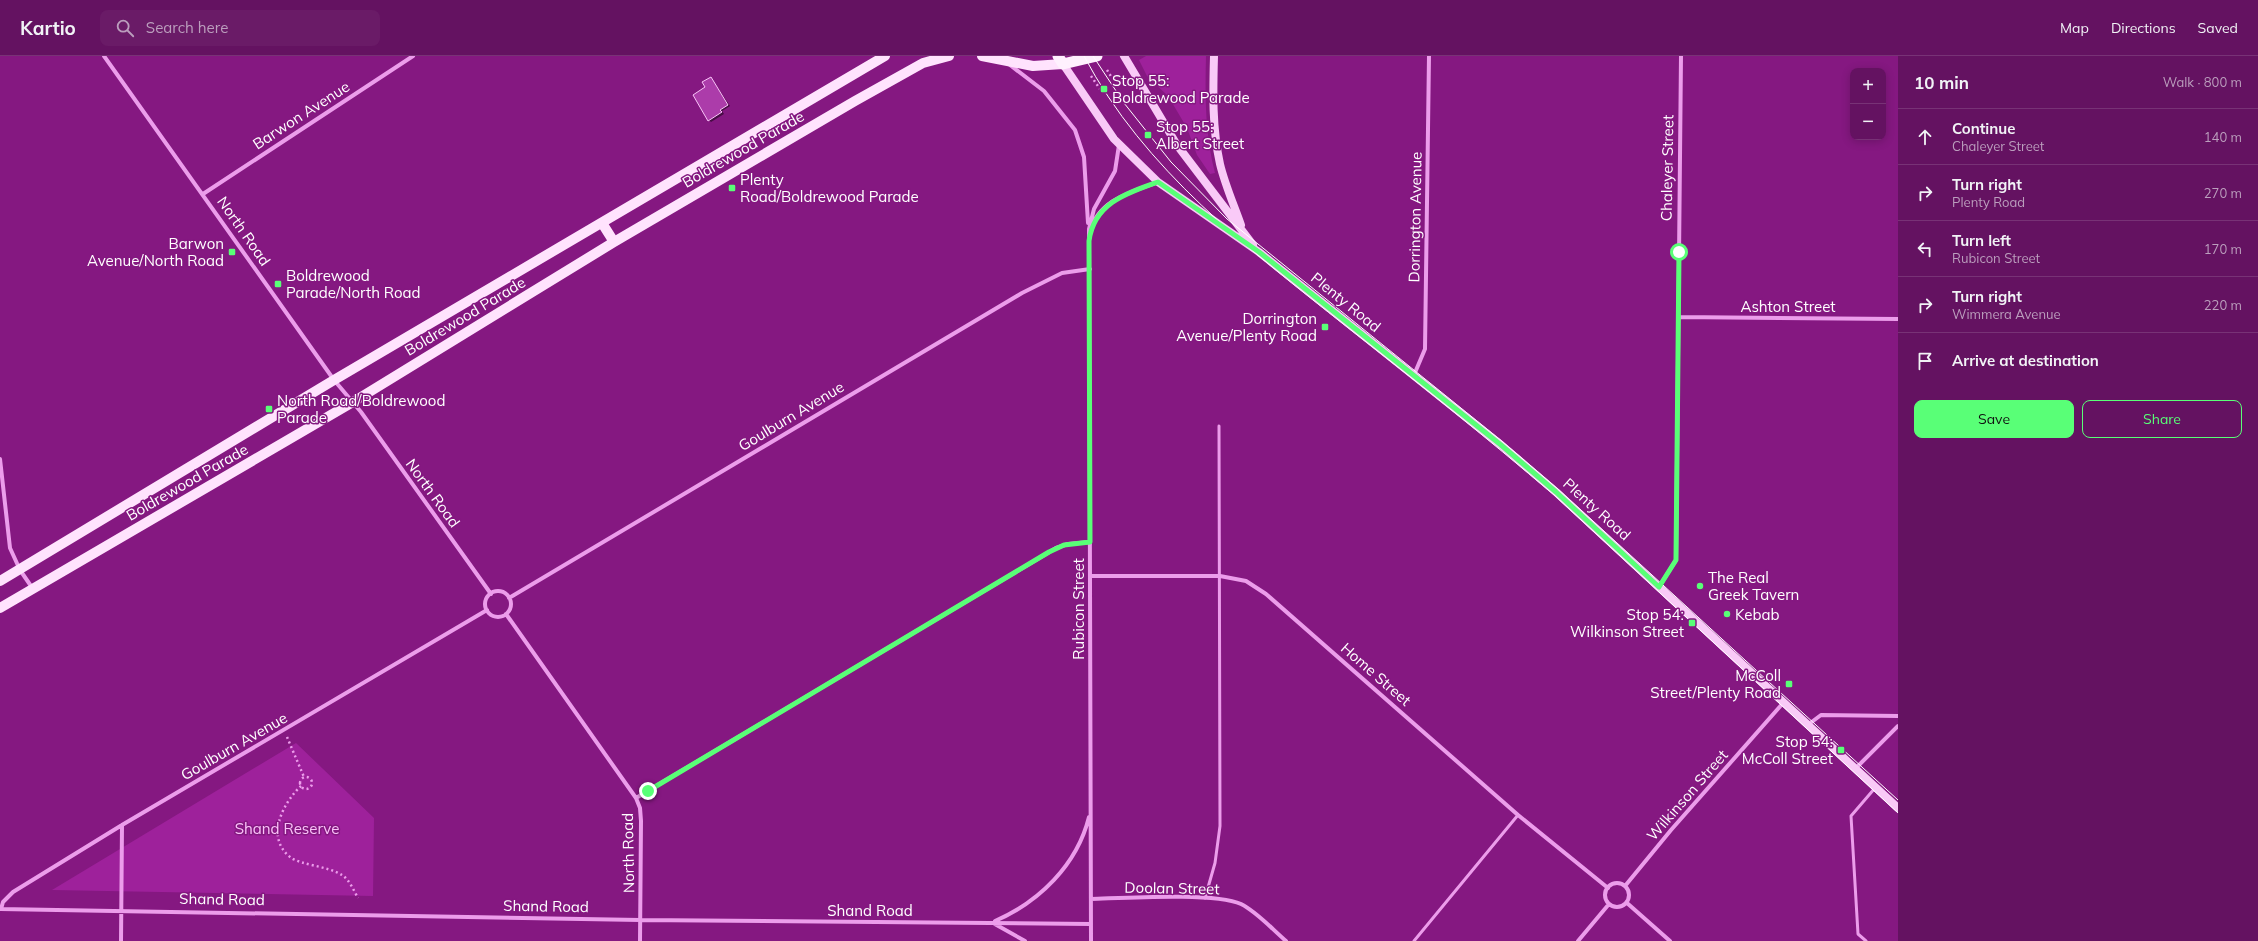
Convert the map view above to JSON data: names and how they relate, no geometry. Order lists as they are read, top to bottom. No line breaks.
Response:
{"streets":{"main road":["Boldrewood Parade","Plenty Road"],"street":["Barwon Avenue","Chaleyer Street","Dorrington Avenue","North Road","Ashton Street","Goulburn Avenue","Rubicon Street","Home Street","Wilkinson Street","Doolan Street","Shand Road"]},"crossings":[["Barwon Avenue","North Road"],["Boldrewood Parade","North Road"],["Chaleyer Street","Plenty Road"],["Chaleyer Street","Ashton Street"],["Dorrington Avenue","Plenty Road"],["North Road","Goulburn Avenue"],["North Road","Shand Road"],["Plenty Road","Rubicon Street"],["Plenty Road","Wilkinson Street"],["Goulburn Avenue","Rubicon Street"],["Goulburn Avenue","Shand Road"],["Rubicon Street","Home Street"],["Rubicon Street","Doolan Street"],["Rubicon Street","Shand Road"],["Home Street","Wilkinson Street"]],"parks":["Shand Reserve"],"places":{"transit":["Stop 55: Boldrewood Parade","Stop 55: Albert Street","Plenty Road/Boldrewood Parade","Barwon Avenue/North Road","Boldrewood Parade/North Road","Dorrington Avenue/Plenty Road","North Road/Boldrewood Parade","Stop 54: Wilkinson Street","McColl Street/Plenty Road","Stop 54: McColl Street"],"other":["The Real Greek Tavern","Kebab"]},"page":{"header":"Kartio","search":"Search here","nav":["Map","Directions","Saved"],"heading":["10 min","Walk · 800 m"],"map_buttons":["+","−"],"list":[["Continue","Chaleyer Street","140 m"],["Turn right","Plenty Road","270 m"],["Turn left","Rubicon Street","170 m"],["Turn right","Wimmera Avenue","220 m"],"Arrive at destination"],"buttons":["Save","Share"]}}
